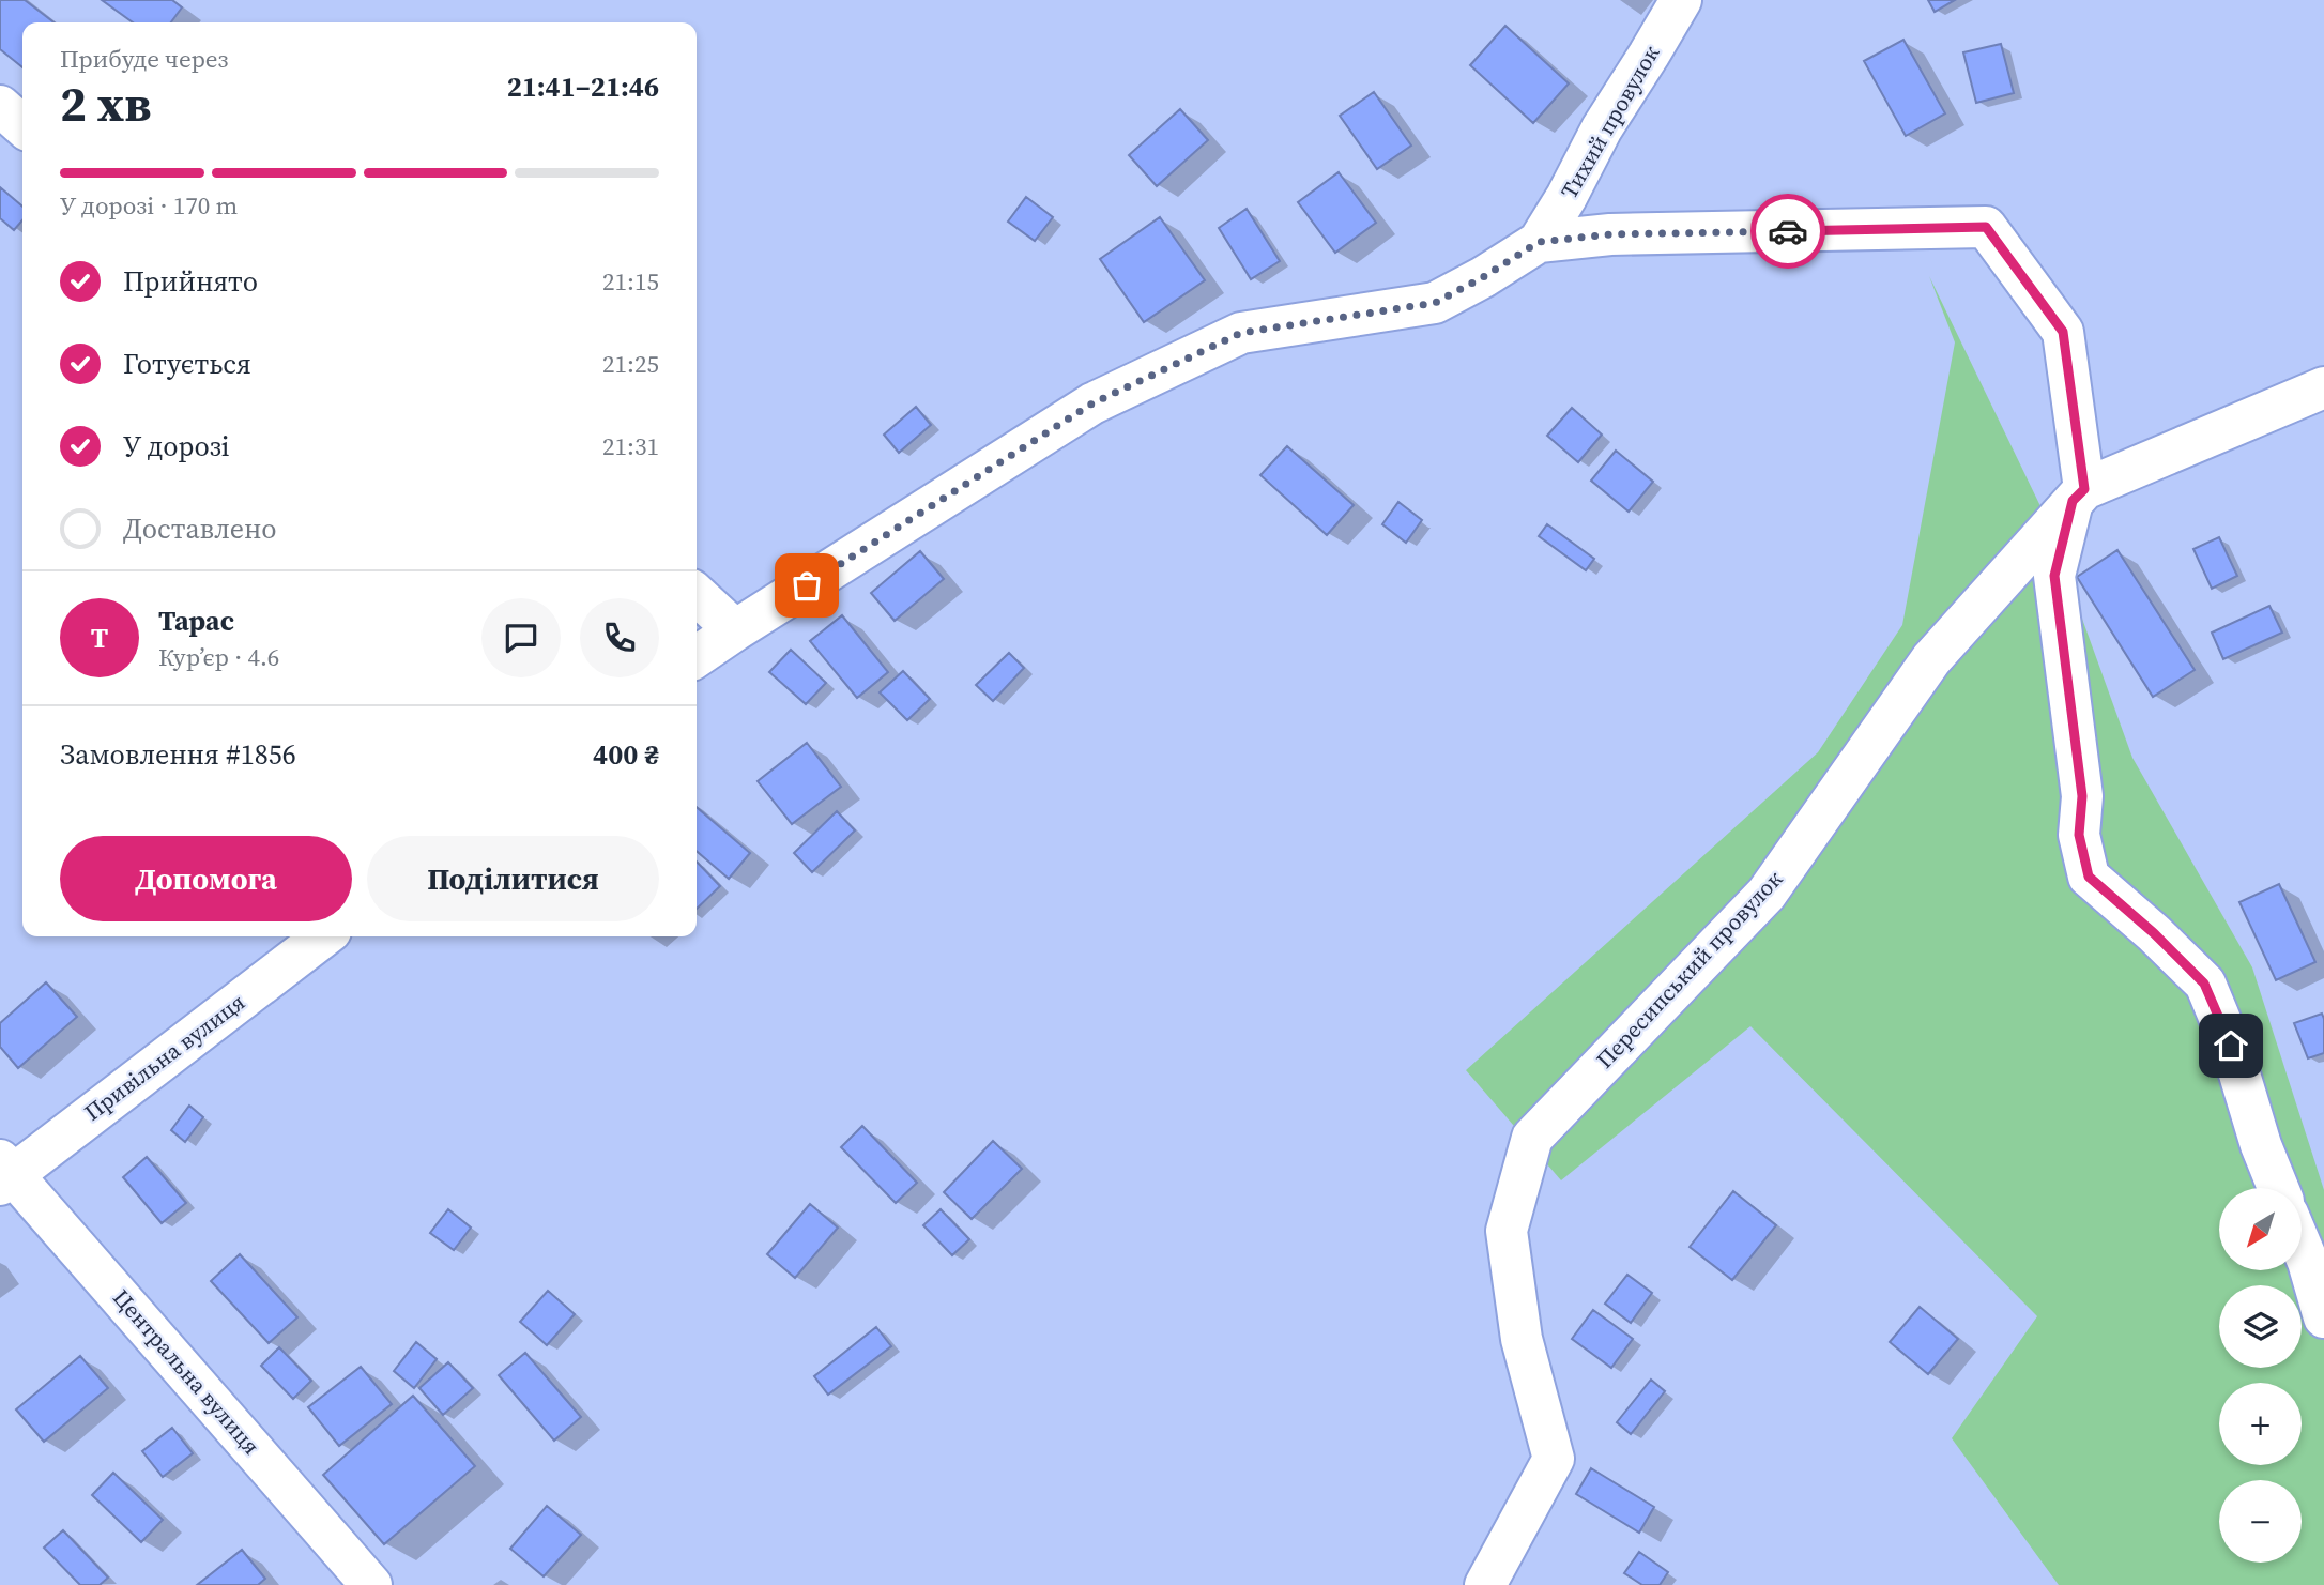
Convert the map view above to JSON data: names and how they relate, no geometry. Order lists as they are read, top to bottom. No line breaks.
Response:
{"streets":{"street":["Тихий провулок","Пересипський провулок","Привільна вулиця","Центральна вулиця"]},"crossings":[["Привільна вулиця","Центральна вулиця"]],"north":"bottom left","page":{"heading":["2 хв","Прибуде через","21:41–21:46"],"panel":["Тарас","Кур’єр · 4.6","Замовлення #1856","400 ₴"],"bar":"У дорозі · 170 m","list":[["Прийнято","21:15"],["Готується","21:25"],["У дорозі","21:31"],"Доставлено"],"round":"Т","buttons":["Допомога","Поділитися"],"map_buttons":["+","−"]}}
